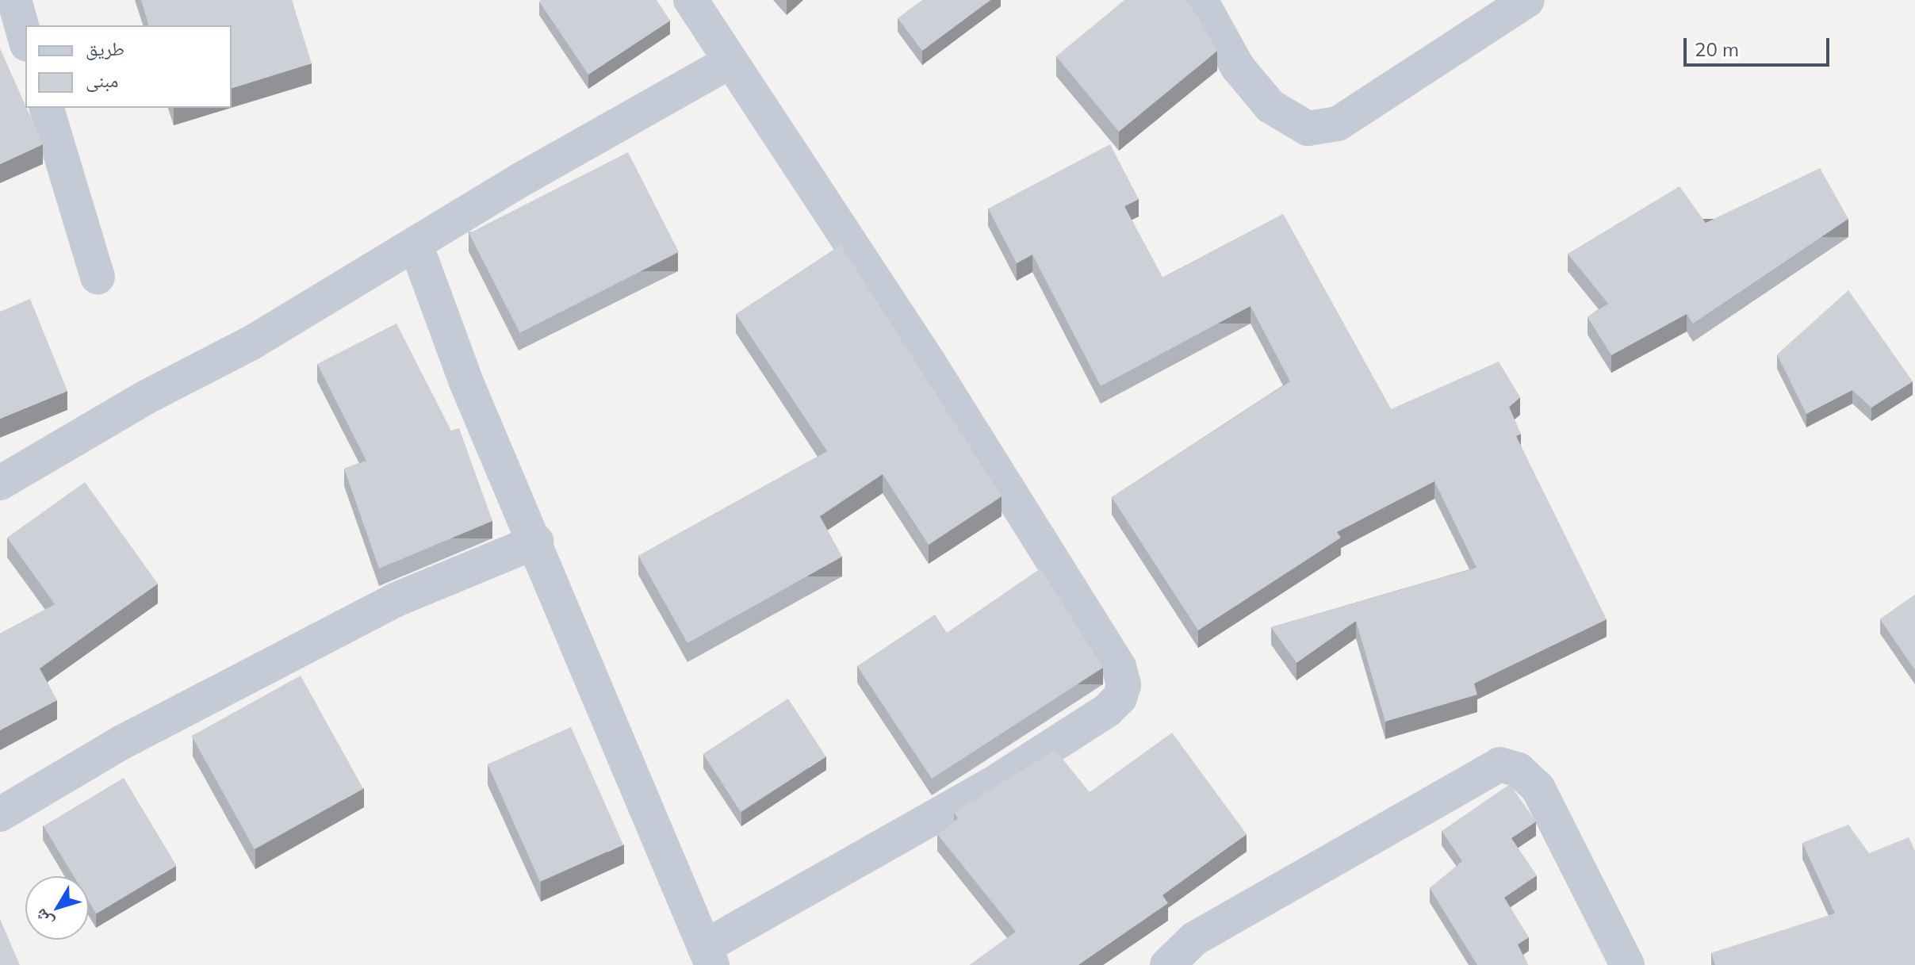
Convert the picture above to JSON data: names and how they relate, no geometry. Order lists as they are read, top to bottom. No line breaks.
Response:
{"legend":["طريق","مبنى"],"scale_bar":"20 m","north":"bottom left"}
